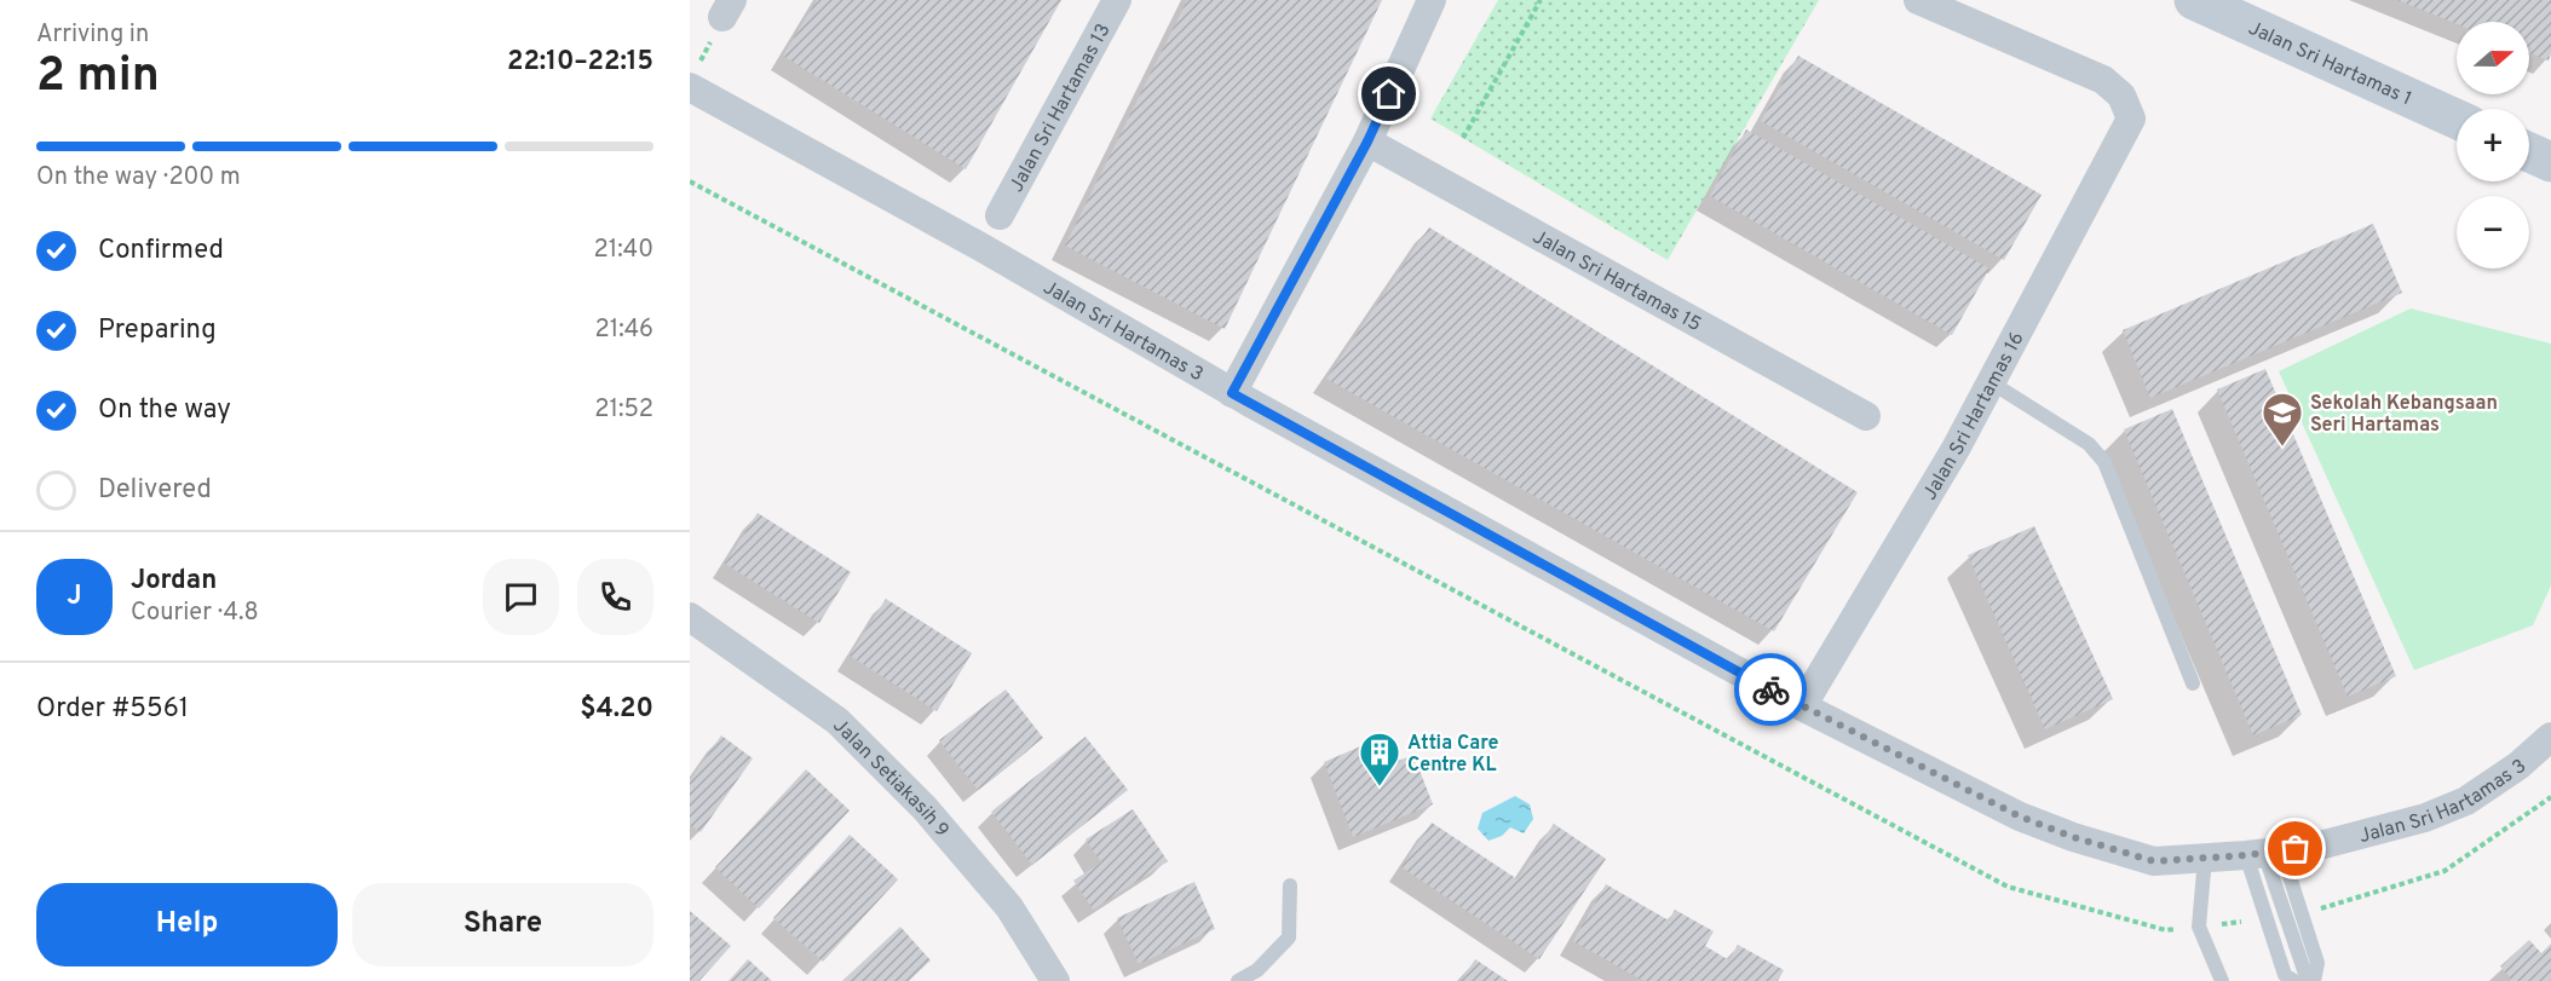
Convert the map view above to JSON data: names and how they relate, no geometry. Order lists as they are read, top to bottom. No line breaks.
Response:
{"streets":{"street":["Jalan Sri Hartamas 1","Jalan Sri Hartamas 13","Jalan Sri Hartamas 15","Jalan Sri Hartamas 3","Jalan Sri Hartamas 16","Jalan Setiakasih 9"]},"crossings":[["Jalan Sri Hartamas 3","Jalan Sri Hartamas 16"]],"places":{"school or university":["Sekolah Kebangsaan Seri Hartamas"],"building":["Attia Care Centre KL"]},"north":"right","page":{"heading":["2 min","Arriving in","22:10–22:15"],"panel":["Jordan","Courier · 4.8","Order #5561","$4.20"],"map_buttons":["+","−"],"bar":"On the way · 200 m","list":[["Confirmed","21:40"],["Preparing","21:46"],["On the way","21:52"],"Delivered"],"round":"J","buttons":["Help","Share"]}}
